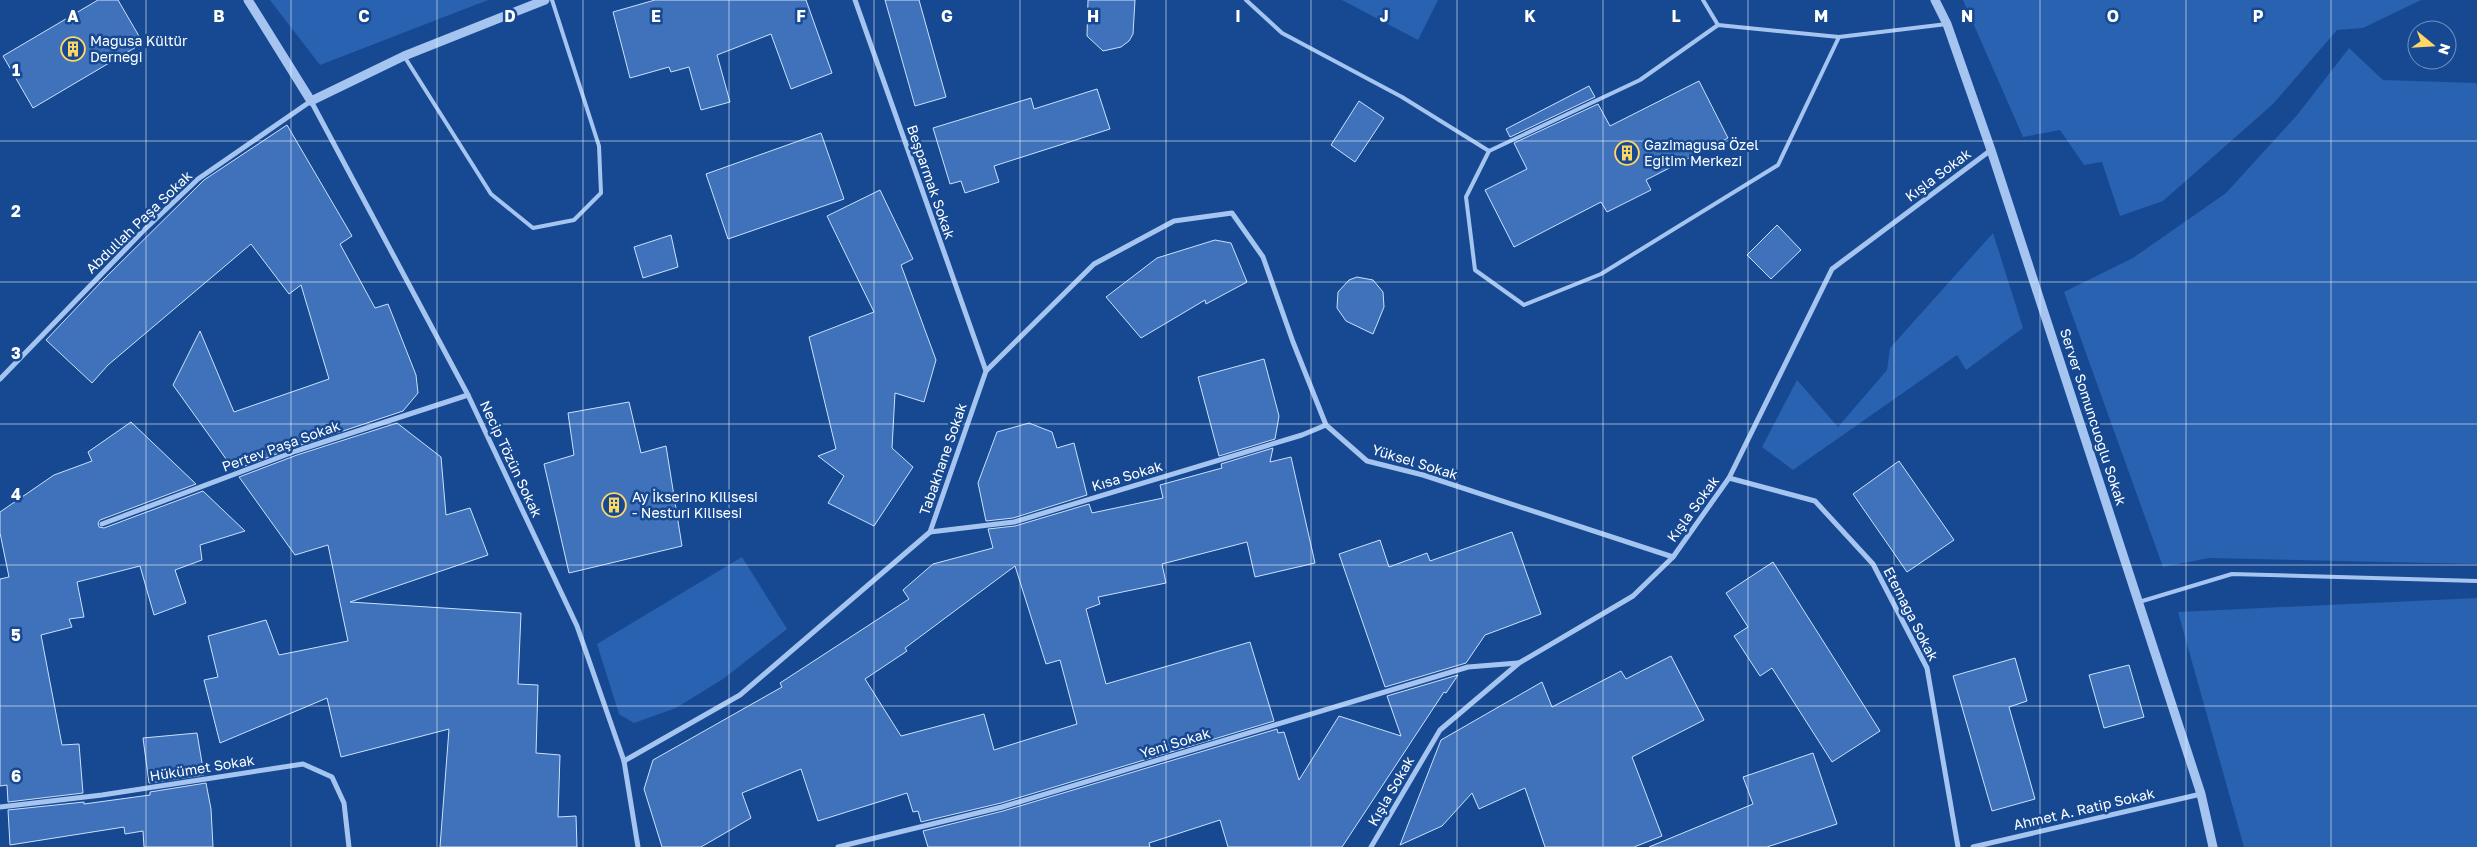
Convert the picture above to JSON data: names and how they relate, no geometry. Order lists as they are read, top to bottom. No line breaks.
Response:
{"streets":{"street":["Kışla Sokak","Beşparmak Sokak","Abdullah Paşa Sokak","Server Somuncuoğlu Sokak","Pertev Paşa Sokak","Necip Tözün Sokak","Tabakhane Sokak","Yüksel Sokak","Kısa Sokak","Etemağa Sokak","Yeni Sokak","Hükümet Sokak","Ahmet A. Ratip Sokak"]},"crossings":[["Kışla Sokak","Server Somuncuoğlu Sokak"],["Kışla Sokak","Yüksel Sokak"],["Kışla Sokak","Etemağa Sokak"],["Kışla Sokak","Yeni Sokak"],["Beşparmak Sokak","Tabakhane Sokak"],["Abdullah Paşa Sokak","Necip Tözün Sokak"],["Server Somuncuoğlu Sokak","Ahmet A. Ratip Sokak"],["Pertev Paşa Sokak","Necip Tözün Sokak"],["Necip Tözün Sokak","Tabakhane Sokak"],["Tabakhane Sokak","Yüksel Sokak"],["Tabakhane Sokak","Kısa Sokak"],["Yüksel Sokak","Kısa Sokak"]],"places":{"building":["Mağusa Kültür Derneği","Gazimağusa Özel Eğitim Merkezi","Ay İkserino Kilisesi - Nesturi Kilisesi"]},"north":"right","grid":{"columns":["A","B","C","D","E","F","G","H","I","J","K","L","M","N","O","P"],"rows":["1","2","3","4","5","6"]}}
